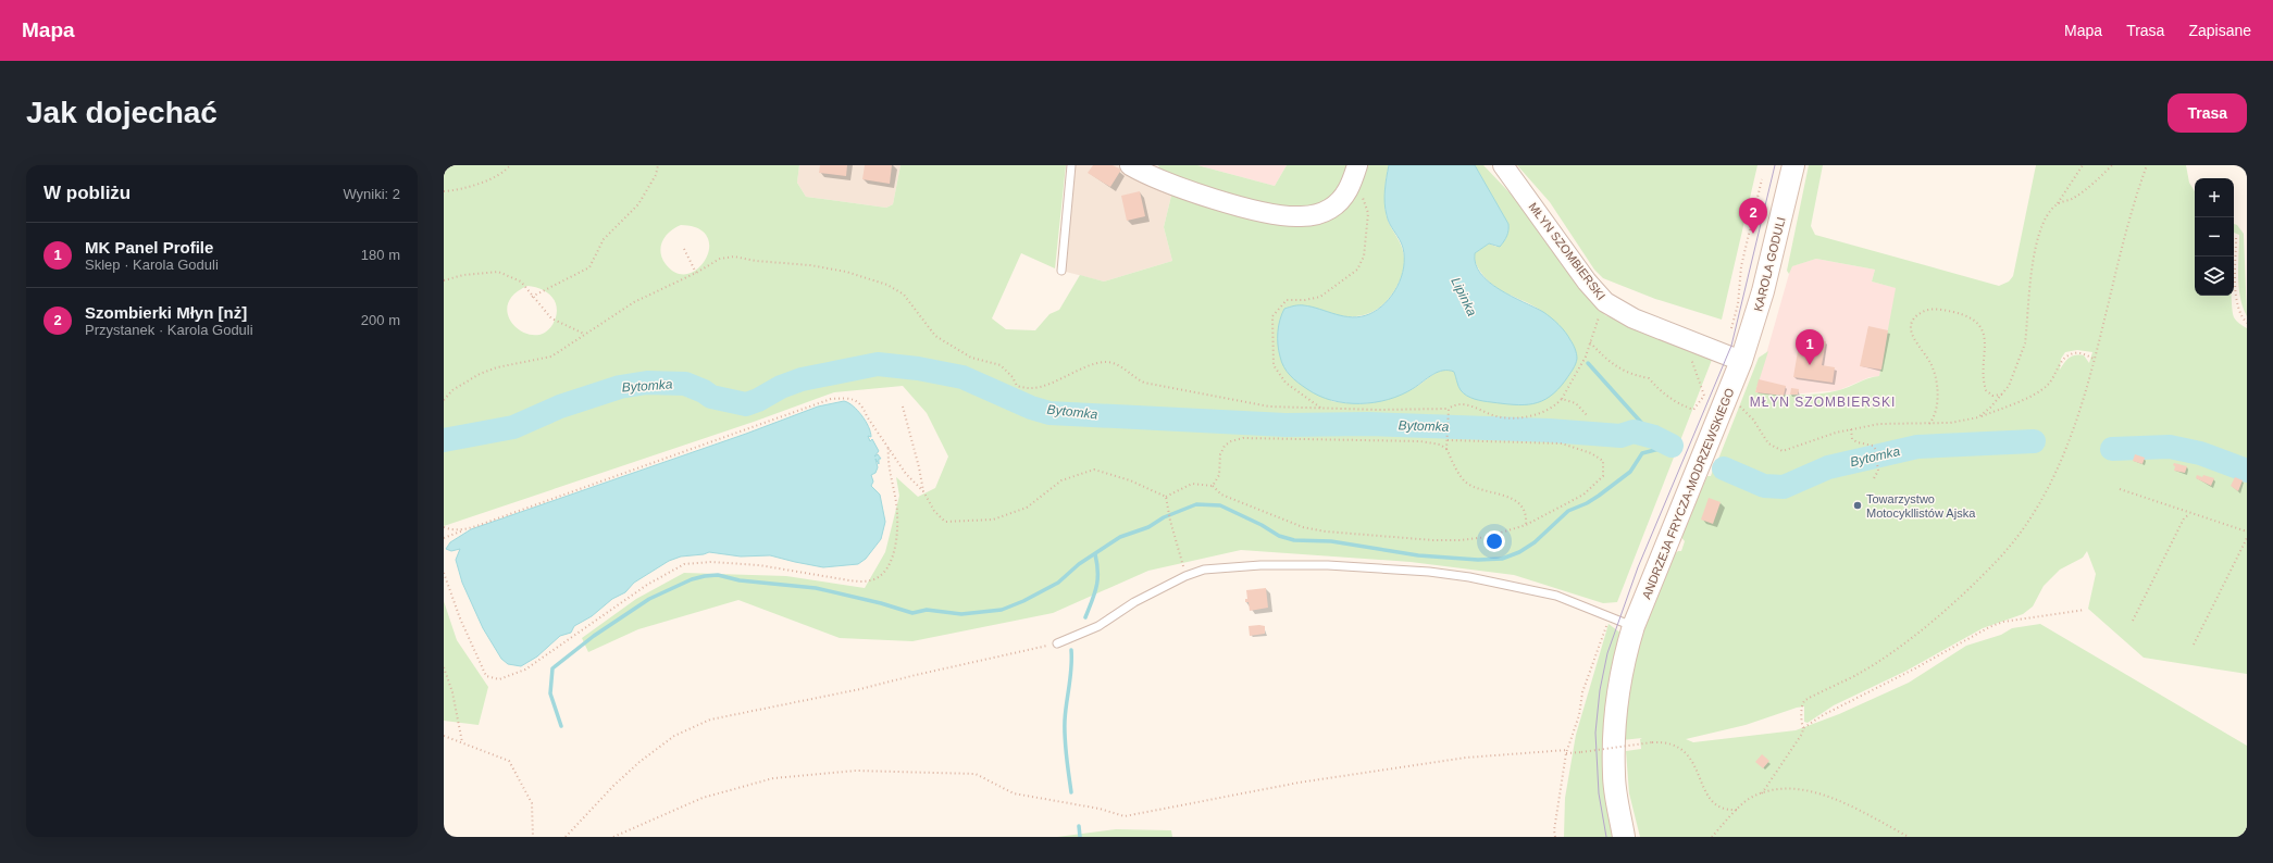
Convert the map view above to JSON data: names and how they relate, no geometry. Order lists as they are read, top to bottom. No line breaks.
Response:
{"streets":{"main road":["KAROLA GODULI","ANDRZEJA FRYCZA-MODRZEWSKIEGO"],"street":["MŁYN SZOMBIERSKI"]},"crossings":[["MŁYN SZOMBIERSKI","KAROLA GODULI"],["MŁYN SZOMBIERSKI","ANDRZEJA FRYCZA-MODRZEWSKIEGO"],["KAROLA GODULI","ANDRZEJA FRYCZA-MODRZEWSKIEGO"]],"districts":["MŁYN SZOMBIERSKI"],"water":["Lipinka","Bytomka"],"places":["Towarzystwo Motocykllistów Ajska"],"page":{"header":"Mapa","nav":["Mapa","Trasa","Zapisane"],"buttons":"Trasa","title":"Jak dojechać","heading":["W pobliżu","Wyniki: 2"],"map_buttons":["+","−"],"pins":["2","1"],"list":[{"mark":"1","name":"MK Panel Profile","note":"Sklep · Karola Goduli","value":"180 m"},{"mark":"2","name":"Szombierki Młyn [nż]","note":"Przystanek · Karola Goduli","value":"200 m"}]}}
